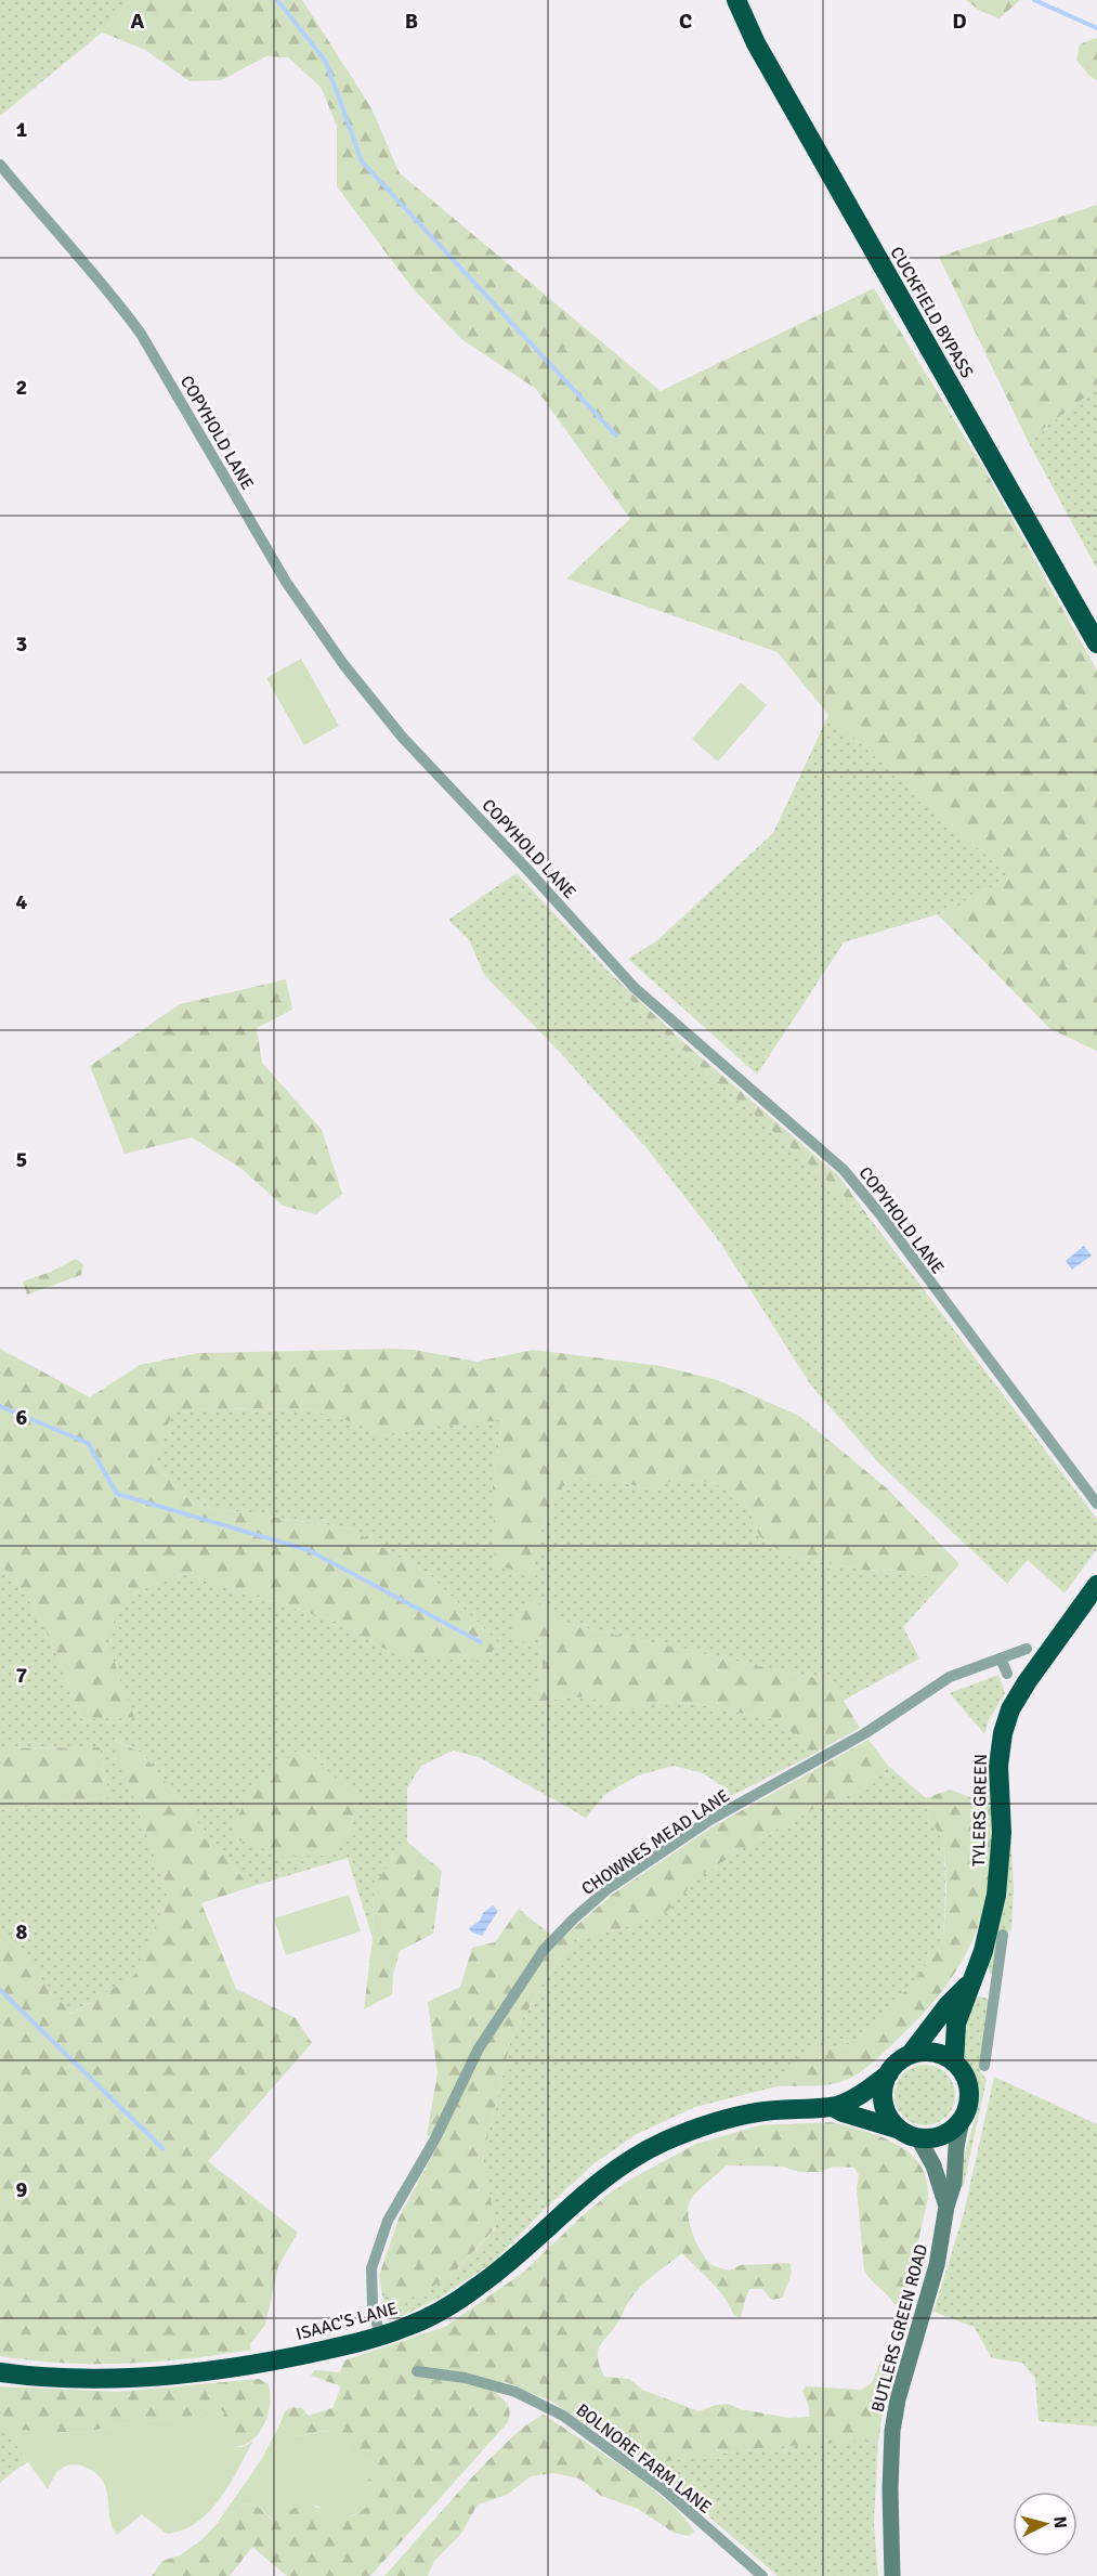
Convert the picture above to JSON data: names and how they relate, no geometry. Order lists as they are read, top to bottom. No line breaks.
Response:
{"streets":{"highway":["CUCKFIELD BYPASS","TYLERS GREEN","ISAAC'S LANE"],"main road":["BUTLERS GREEN ROAD"],"street":["COPYHOLD LANE","CHOWNES MEAD LANE","BOLNORE FARM LANE"]},"crossings":[["TYLERS GREEN","ISAAC'S LANE"],["TYLERS GREEN","BUTLERS GREEN ROAD"],["CHOWNES MEAD LANE","ISAAC'S LANE"],["ISAAC'S LANE","BUTLERS GREEN ROAD"]],"north":"right","grid":{"columns":["A","B","C","D"],"rows":["1","2","3","4","5","6","7","8","9"]}}
